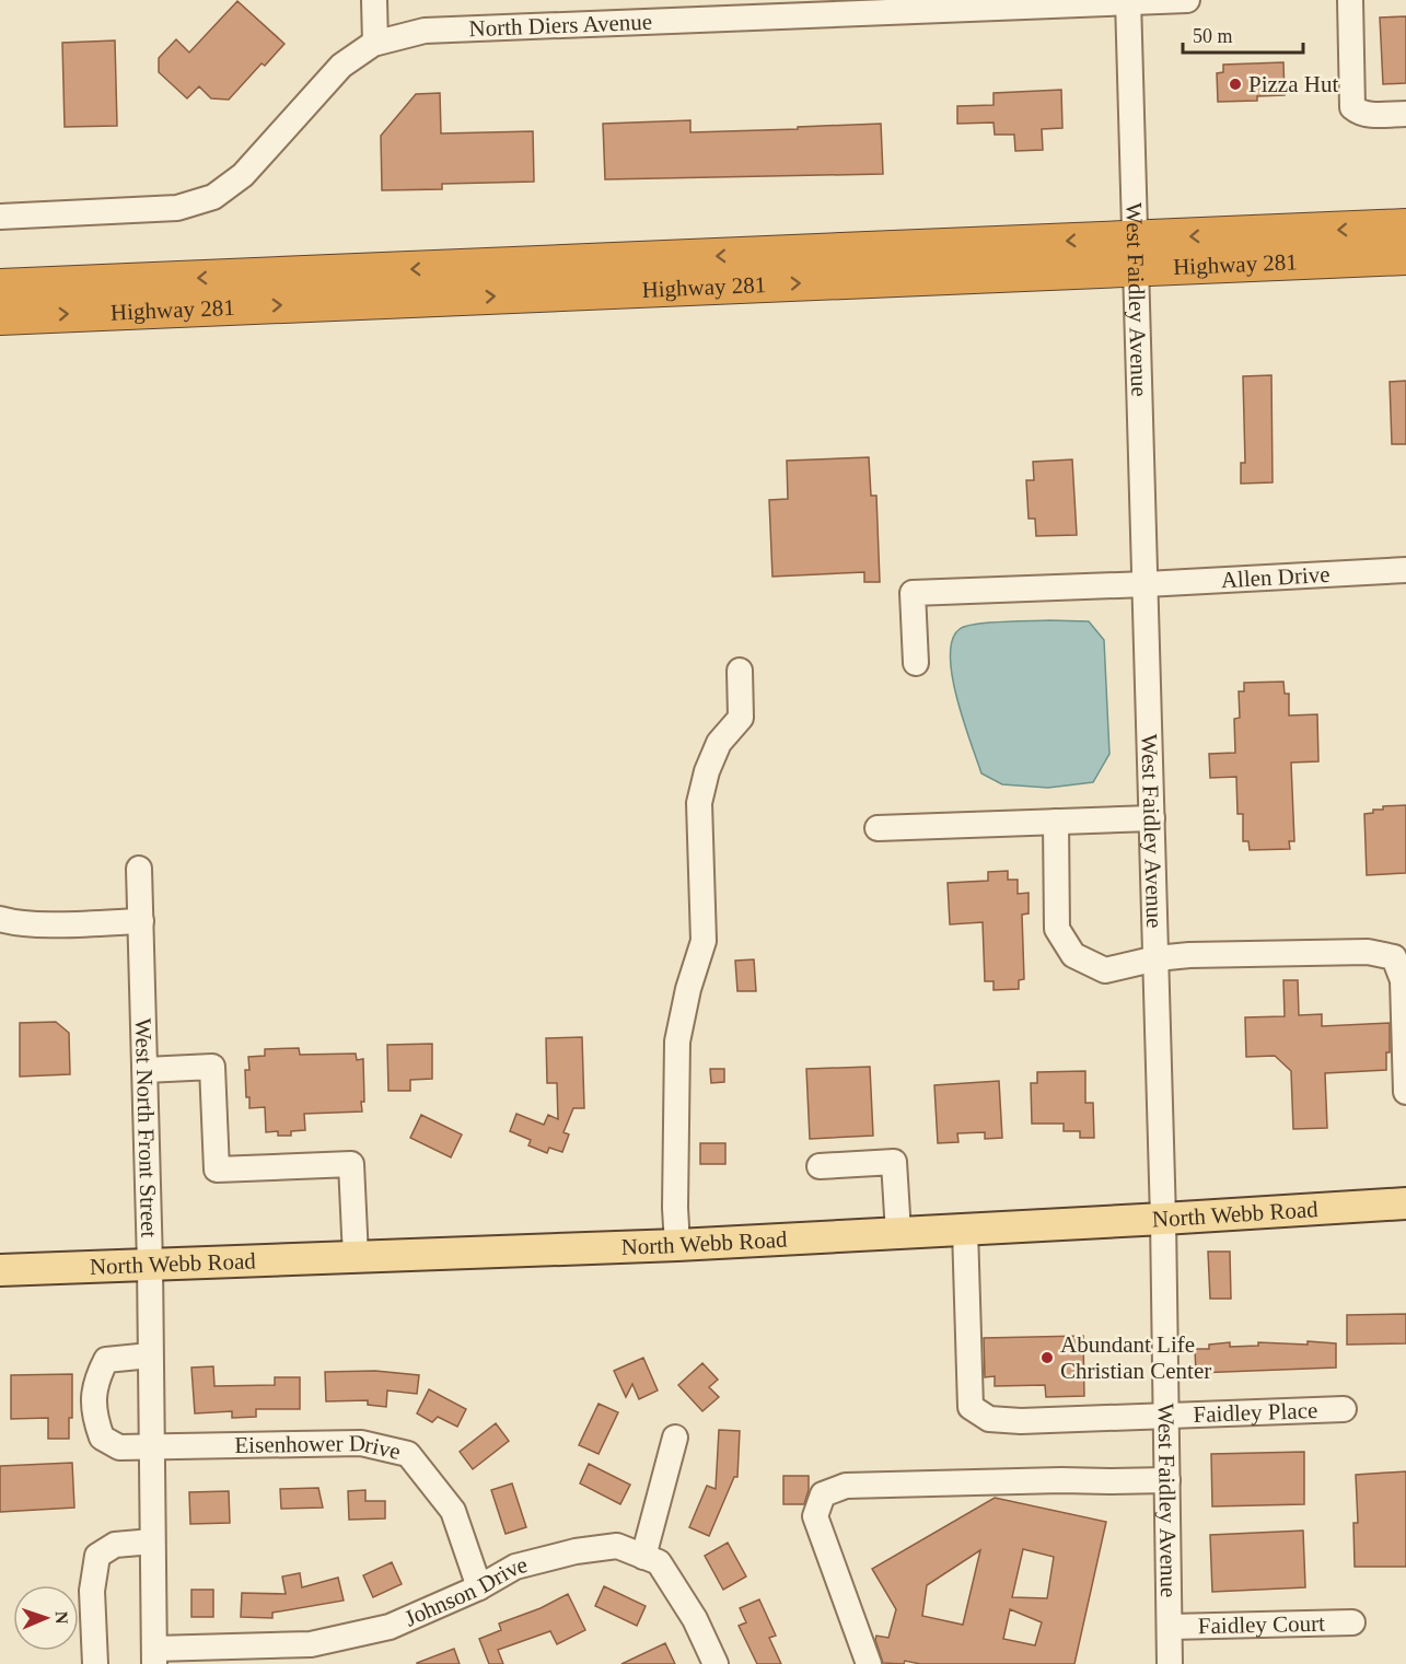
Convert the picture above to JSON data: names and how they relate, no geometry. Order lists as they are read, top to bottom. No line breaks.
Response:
{"streets":{"highway":["Highway 281"],"main road":["North Webb Road"],"street":["North Diers Avenue","West Faidley Avenue","Allen Drive","West North Front Street","Faidley Place","Eisenhower Drive","Johnson Drive","Faidley Court"]},"crossings":[["North Diers Avenue","West Faidley Avenue"],["Highway 281","West Faidley Avenue"],["West Faidley Avenue","Allen Drive"],["West Faidley Avenue","North Webb Road"],["West Faidley Avenue","Faidley Place"],["West Faidley Avenue","Faidley Court"],["West North Front Street","North Webb Road"],["West North Front Street","Eisenhower Drive"],["West North Front Street","Johnson Drive"],["North Webb Road","Faidley Place"],["Eisenhower Drive","Johnson Drive"]],"places":["Pizza Hut","Abundant Life Christian Center"],"scale_bar":"50 m","north":"right"}
